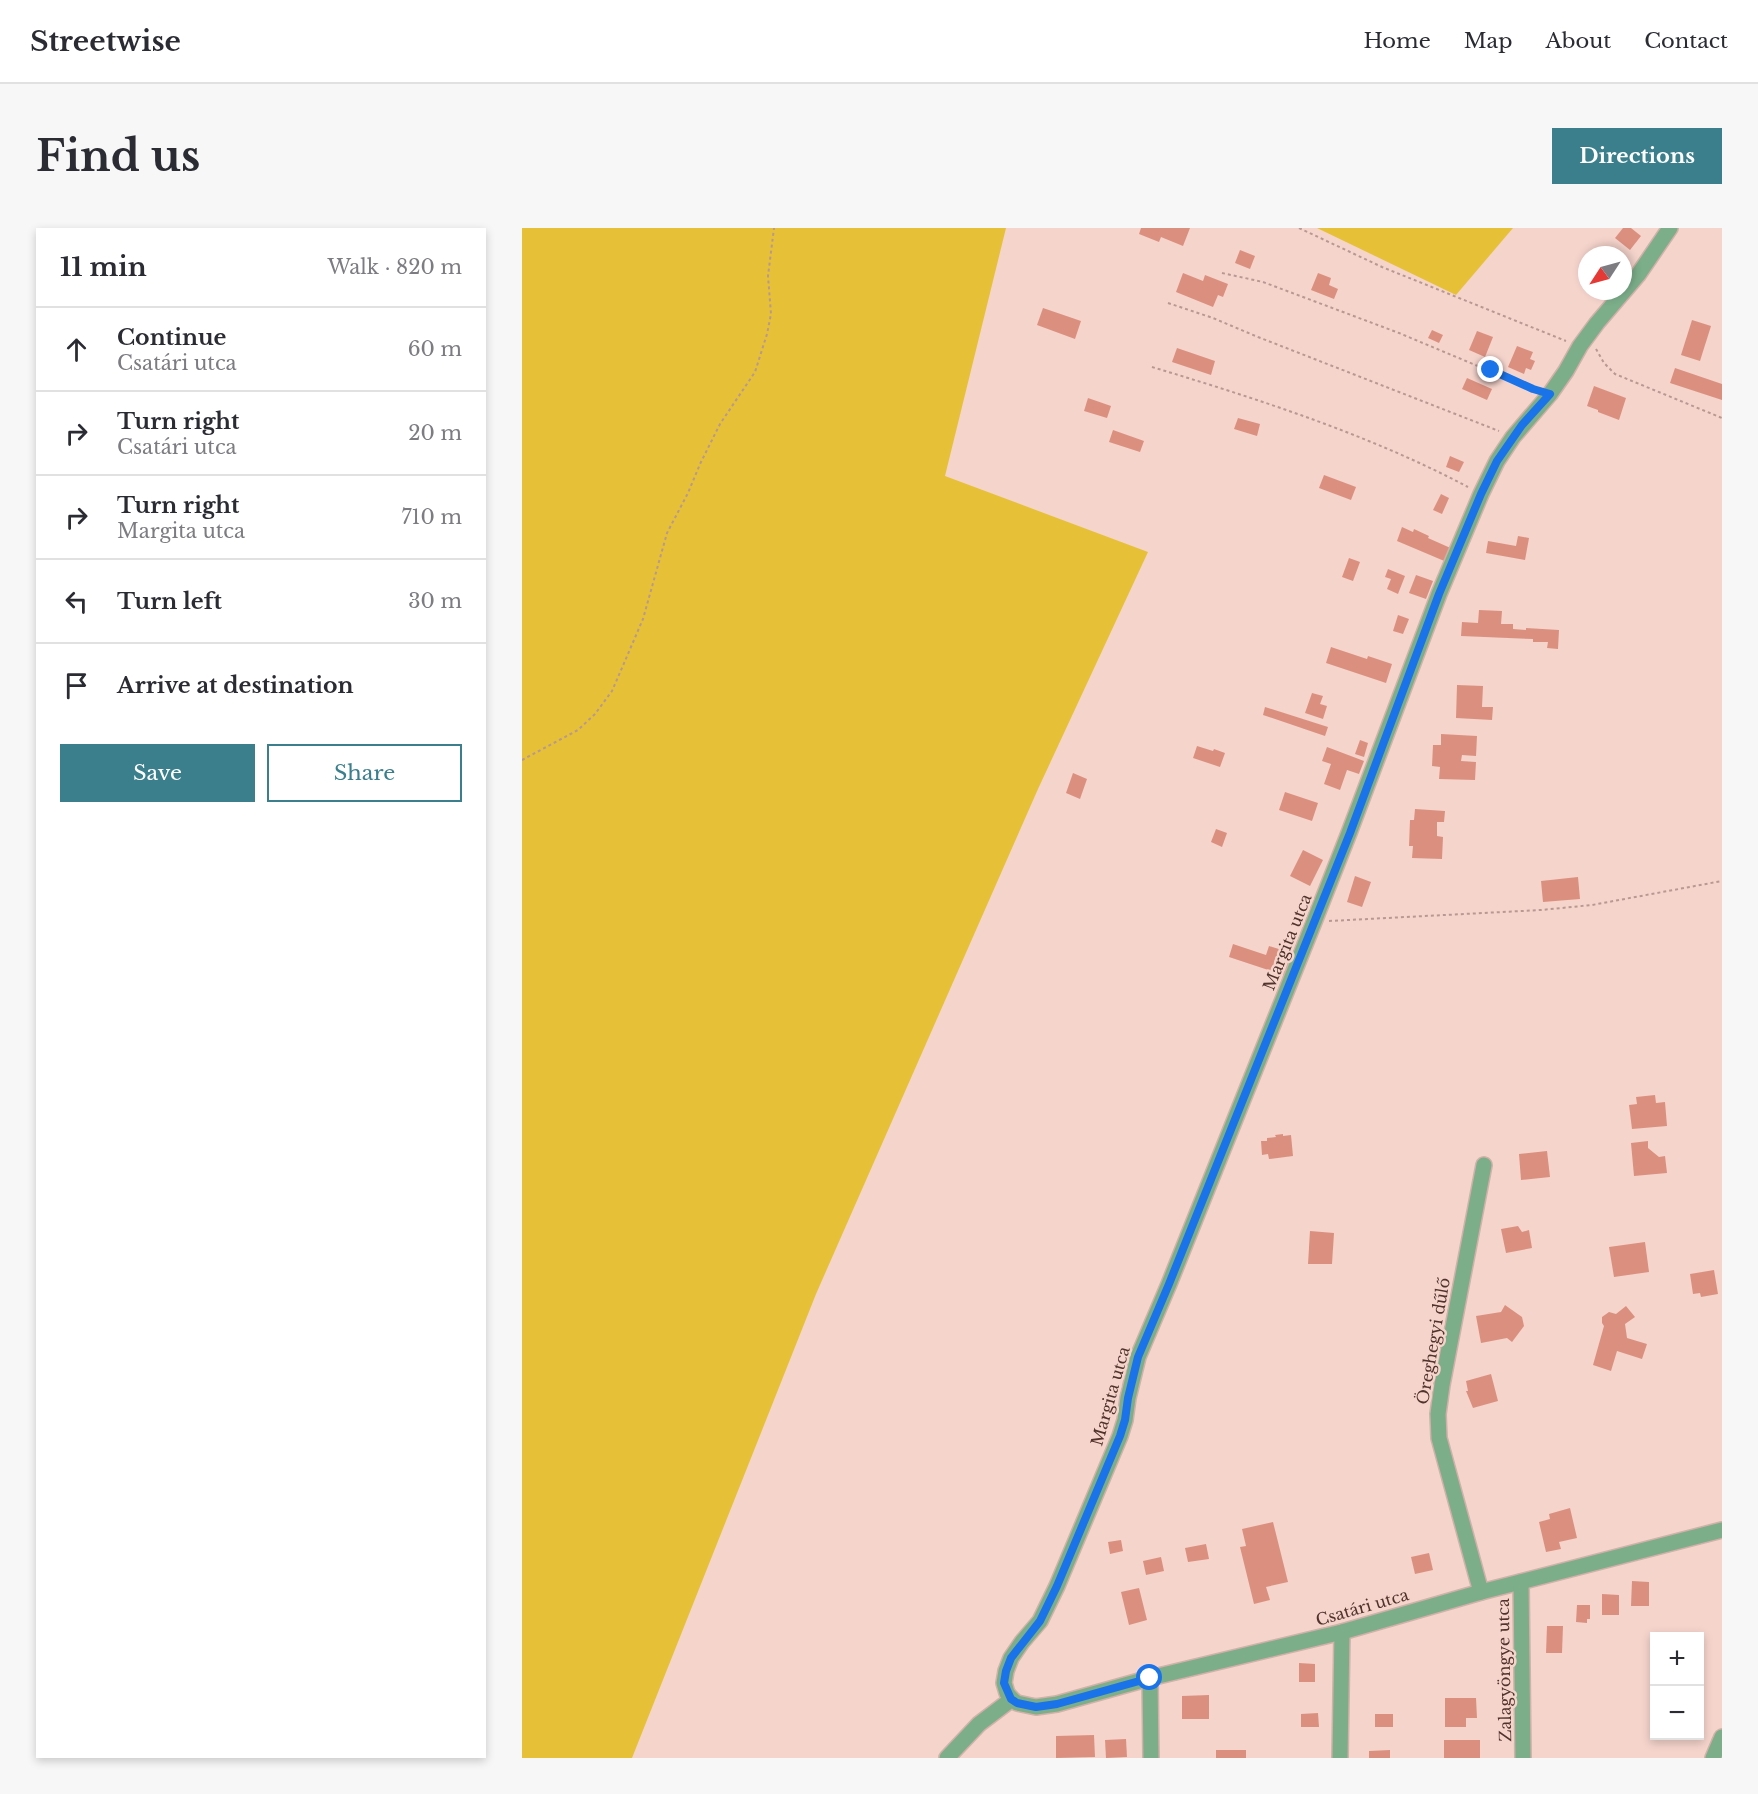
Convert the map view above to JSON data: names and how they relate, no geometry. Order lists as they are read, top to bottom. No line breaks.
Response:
{"streets":{"street":["Margita utca","Öreghegyi dűlő","Csatári utca","Zalagyöngye utca"]},"crossings":[["Margita utca","Csatári utca"],["Öreghegyi dűlő","Csatári utca"],["Csatári utca","Zalagyöngye utca"]],"north":"bottom left","page":{"header":"Streetwise","nav":["Home","Map","About","Contact"],"buttons":["Directions",["Save","Share"]],"title":"Find us","heading":["11 min","Walk · 820 m"],"list":[["Continue","Csatári utca","60 m"],["Turn right","Csatári utca","20 m"],["Turn right","Margita utca","710 m"],["Turn left","30 m"],"Arrive at destination"],"map_buttons":["+","−"]}}
